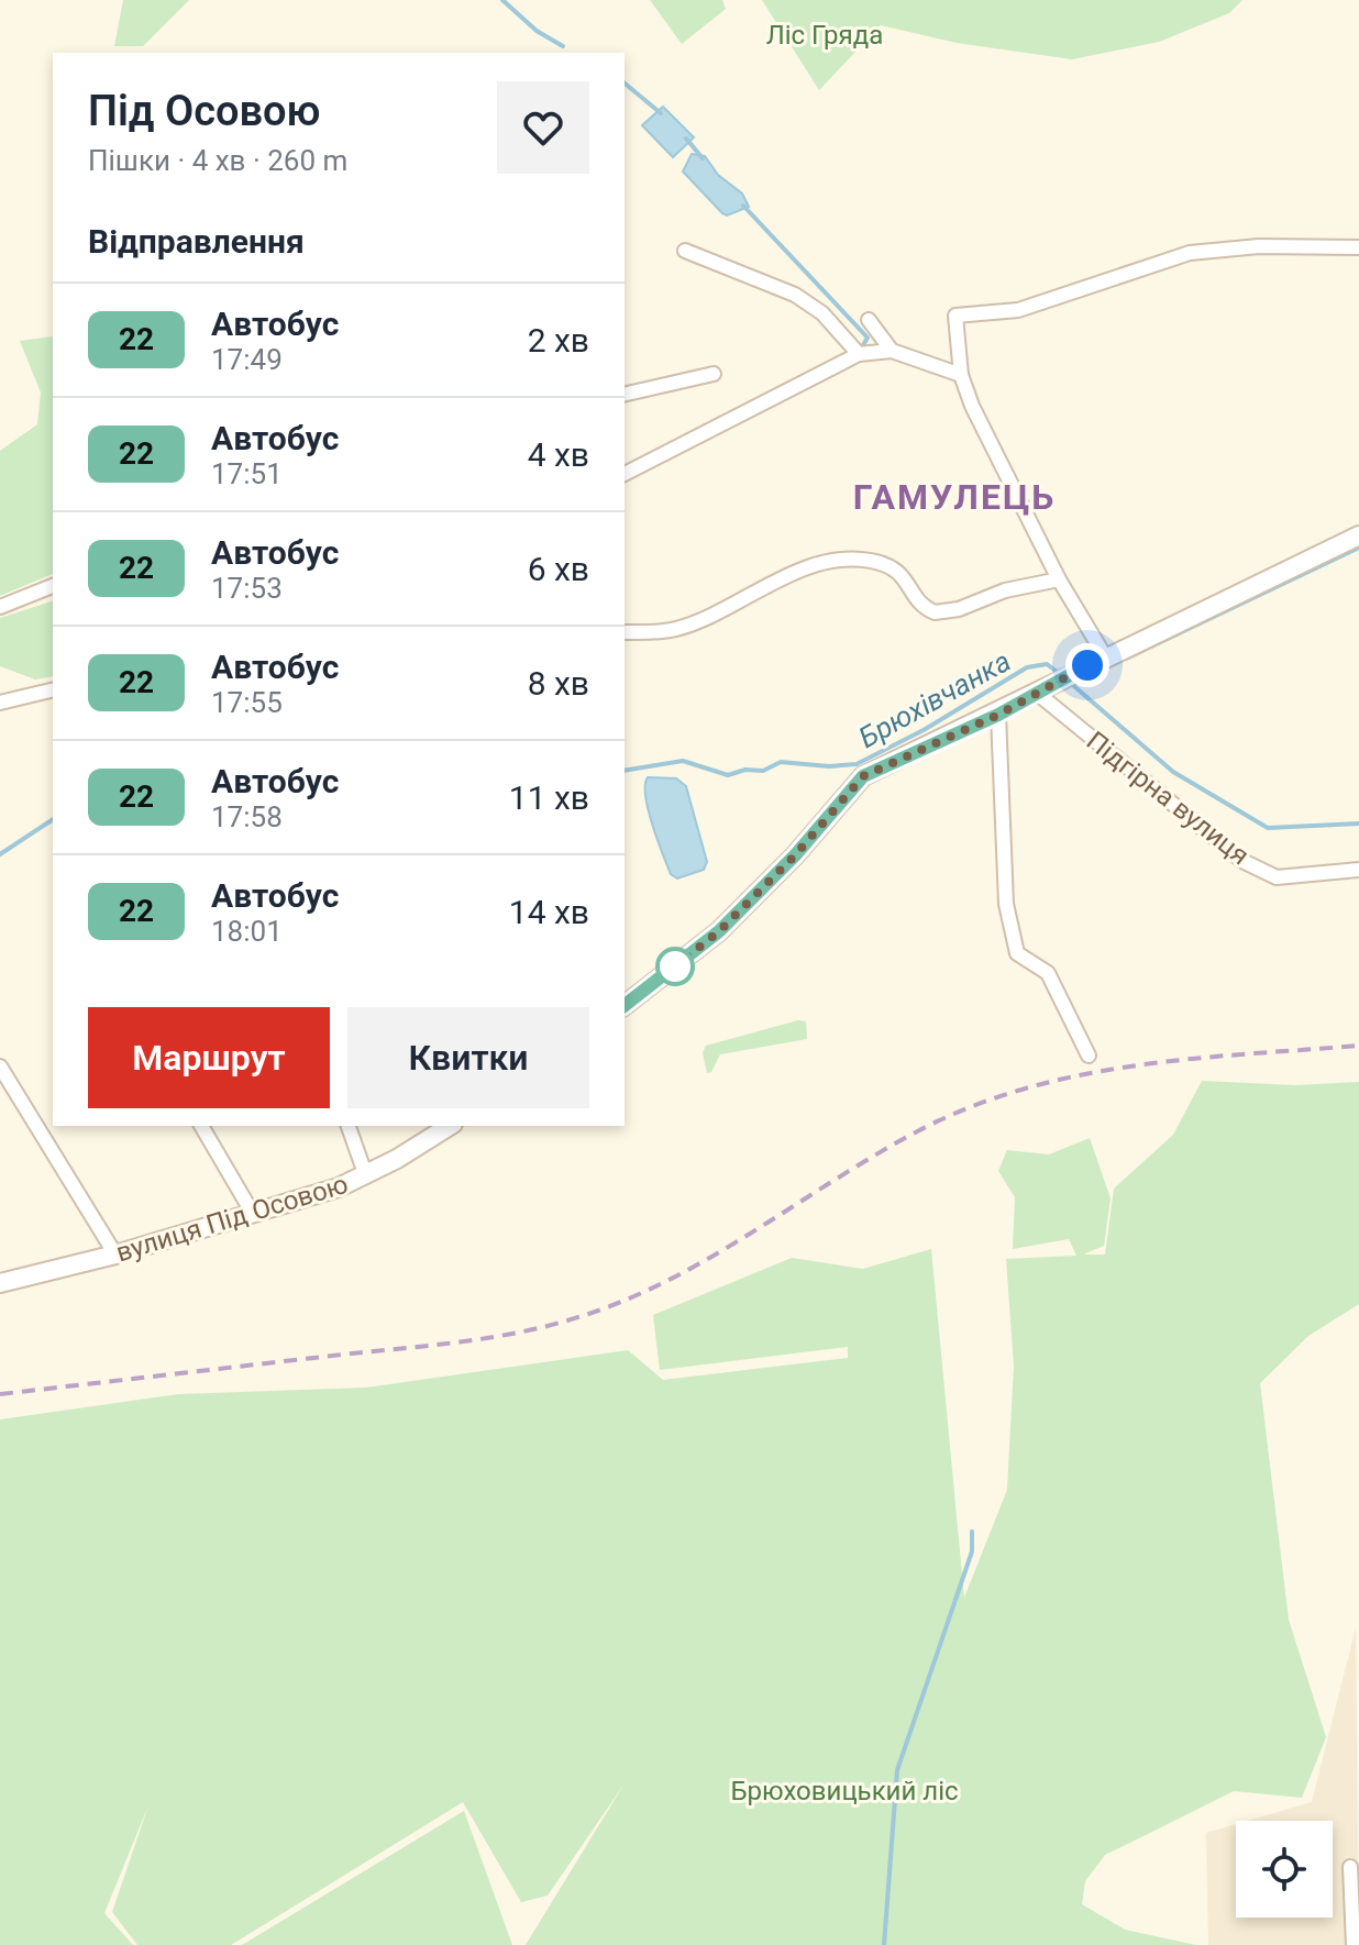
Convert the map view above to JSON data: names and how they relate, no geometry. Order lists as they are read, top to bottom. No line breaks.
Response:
{"streets":{"street":["Підгірна вулиця","вулиця Під Осовою"]},"districts":["ГАМУЛЕЦЬ"],"water":["Брюхівчанка"],"parks":["Ліс Гряда","Брюховицький ліс"],"lines":["bus line 22"],"page":{"heading":[["Під Осовою","Пішки · 4 хв · 260 m"],"Відправлення"],"list":[{"mark":"22","name":"Автобус","note":"17:49","value":"2 хв"},{"mark":"22","name":"Автобус","note":"17:51","value":"4 хв"},{"mark":"22","name":"Автобус","note":"17:53","value":"6 хв"},{"mark":"22","name":"Автобус","note":"17:55","value":"8 хв"},{"mark":"22","name":"Автобус","note":"17:58","value":"11 хв"},{"mark":"22","name":"Автобус","note":"18:01","value":"14 хв"}],"buttons":["Маршрут","Квитки"]}}
